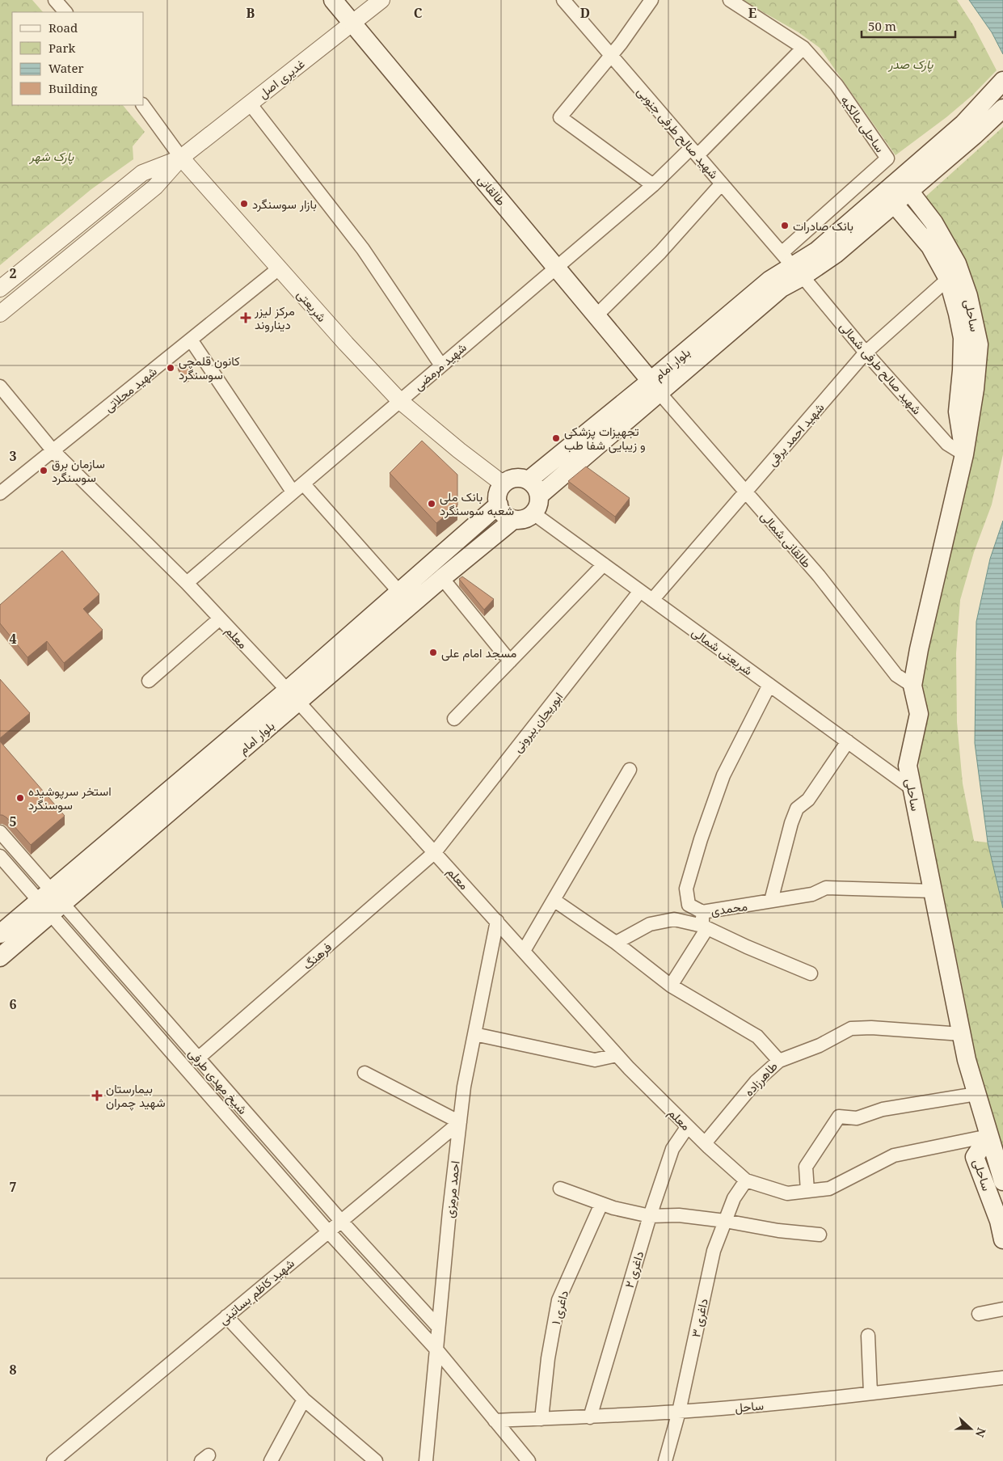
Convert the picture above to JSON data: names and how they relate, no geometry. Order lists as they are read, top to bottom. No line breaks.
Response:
{"streets":{"main road":["طالقانی","ساحلی","بلوار امام"],"street":["غدیری اصل","ساحلی مالکیه","شهید صالح طرفی جنوبی","شریعتی","شهید مرمضی","شهید صالح طرفی شمالی","شهید محلاتی","شهید احمد یرفی","طالقانی شمالی","معلم","شریعتی شمالی","ابوریحان بیرونی","محمدی","فرهنگ","طاهرزاده","شیخ مهدی طرفی","احمد مرمزی","داغری ۲","شهید کاظم بساتینی","داغری ۱","داغری ۳","ساحل"]},"crossings":[["غدیری اصل","طالقانی"],["غدیری اصل","شریعتی"],["ساحلی مالکیه","شهید صالح طرفی جنوبی"],["ساحلی مالکیه","بلوار امام"],["ساحلی مالکیه","شهید مرمضی"],["ساحلی مالکیه","شهید صالح طرفی شمالی"],["شهید صالح طرفی جنوبی","بلوار امام"],["شهید صالح طرفی جنوبی","شهید مرمضی"],["شهید صالح طرفی جنوبی","شهید صالح طرفی شمالی"],["طالقانی","بلوار امام"],["طالقانی","شهید مرمضی"],["طالقانی","طالقانی شمالی"],["شریعتی","بلوار امام"],["شریعتی","شهید مرمضی"],["شریعتی","شهید محلاتی"],["شریعتی","شریعتی شمالی"],["ساحلی","شهید صالح طرفی شمالی"],["ساحلی","شهید احمد یرفی"],["ساحلی","طالقانی شمالی"],["ساحلی","معلم"],["ساحلی","شریعتی شمالی"],["ساحلی","محمدی"],["بلوار امام","شهید صالح طرفی شمالی"],["بلوار امام","طالقانی شمالی"],["بلوار امام","معلم"],["بلوار امام","شریعتی شمالی"],["بلوار امام","شیخ مهدی طرفی"],["شهید مرمضی","معلم"],["شهید صالح طرفی شمالی","شهید احمد یرفی"],["شهید محلاتی","معلم"],["شهید احمد یرفی","طالقانی شمالی"],["شهید احمد یرفی","شریعتی شمالی"],["معلم","ابوریحان بیرونی"],["معلم","فرهنگ"],["معلم","طاهرزاده"],["معلم","احمد مرمزی"],["معلم","داغری ۲"],["معلم","داغری ۳"],["شریعتی شمالی","ابوریحان بیرونی"],["شریعتی شمالی","محمدی"],["ابوریحان بیرونی","فرهنگ"],["فرهنگ","شیخ مهدی طرفی"],["شیخ مهدی طرفی","احمد مرمزی"],["شیخ مهدی طرفی","شهید کاظم بساتینی"],["شیخ مهدی طرفی","ساحل"],["احمد مرمزی","شهید کاظم بساتینی"],["داغری ۲","ساحل"],["داغری ۱","ساحل"],["داغری ۳","ساحل"]],"parks":["پارک صدر","پارک شهر"],"places":{"other":["بازار سوسنگرد","بانک صادرات","کانون قلمچی سوسنگرد","تجهیزات پزشکی و زیبایی شفا طب","سازمان برق سوسنگرد","بانک ملی شعبه سوسنگرد","مسجد امام علی","استخر سرپوشیده سوسنگرد"],"health":["مرکز لیزر دیناروند","بیمارستان شهید چمران"]},"legend":["Road","Park","Water","Building"],"scale_bar":"50 m","north":"right","grid":{"columns":["B","C","D","E"],"rows":["2","3","4","5","6","7","8"]}}
